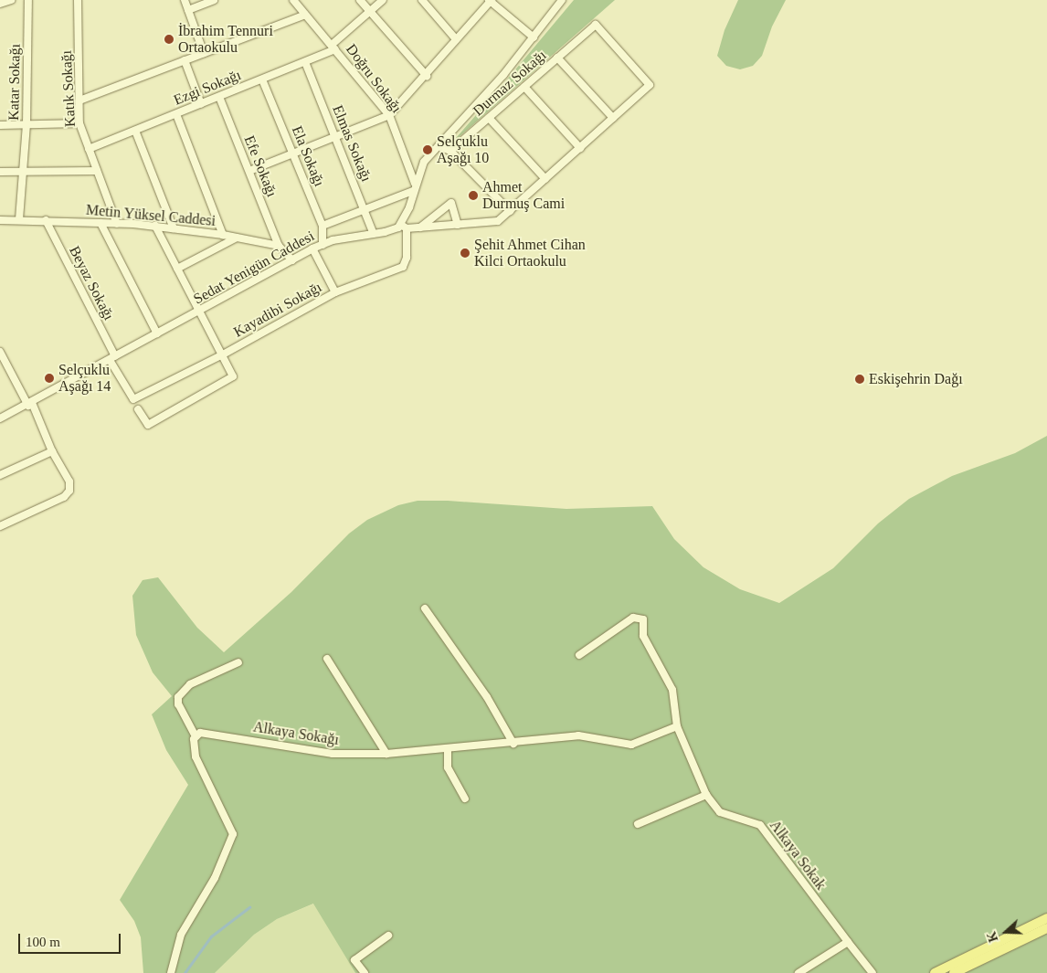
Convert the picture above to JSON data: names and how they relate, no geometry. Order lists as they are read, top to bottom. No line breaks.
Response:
{"streets":{"street":["Doğru Sokağı","Katar Sokağı","Durmaz Sokağı","Ezgi Sokağı","Katık Sokağı","Elmas Sokağı","Ela Sokağı","Efe Sokağı","Metin Yüksel Caddesi","Sedat Yenigün Caddesi","Beyaz Sokağı","Kayadibi Sokağı","Alkaya Sokağı","Alkaya Sokak"]},"crossings":[["Doğru Sokağı","Ezgi Sokağı"],["Katar Sokağı","Metin Yüksel Caddesi"],["Durmaz Sokağı","Sedat Yenigün Caddesi"],["Ezgi Sokağı","Katık Sokağı"],["Ezgi Sokağı","Elmas Sokağı"],["Ezgi Sokağı","Ela Sokağı"],["Ezgi Sokağı","Efe Sokağı"],["Katık Sokağı","Metin Yüksel Caddesi"],["Elmas Sokağı","Sedat Yenigün Caddesi"],["Ela Sokağı","Sedat Yenigün Caddesi"],["Efe Sokağı","Metin Yüksel Caddesi"],["Metin Yüksel Caddesi","Beyaz Sokağı"],["Sedat Yenigün Caddesi","Beyaz Sokağı"],["Sedat Yenigün Caddesi","Kayadibi Sokağı"],["Beyaz Sokağı","Kayadibi Sokağı"],["Alkaya Sokağı","Alkaya Sokak"]],"places":["İbrahim Tennuri Ortaokulu","Selçuklu Aşağı 10","Ahmet Durmuş Cami","Şehit Ahmet Cihan Kilci Ortaokulu","Selçuklu Aşağı 14","Eskişehrin Dağı"],"scale_bar":"100 m","north":"left"}
